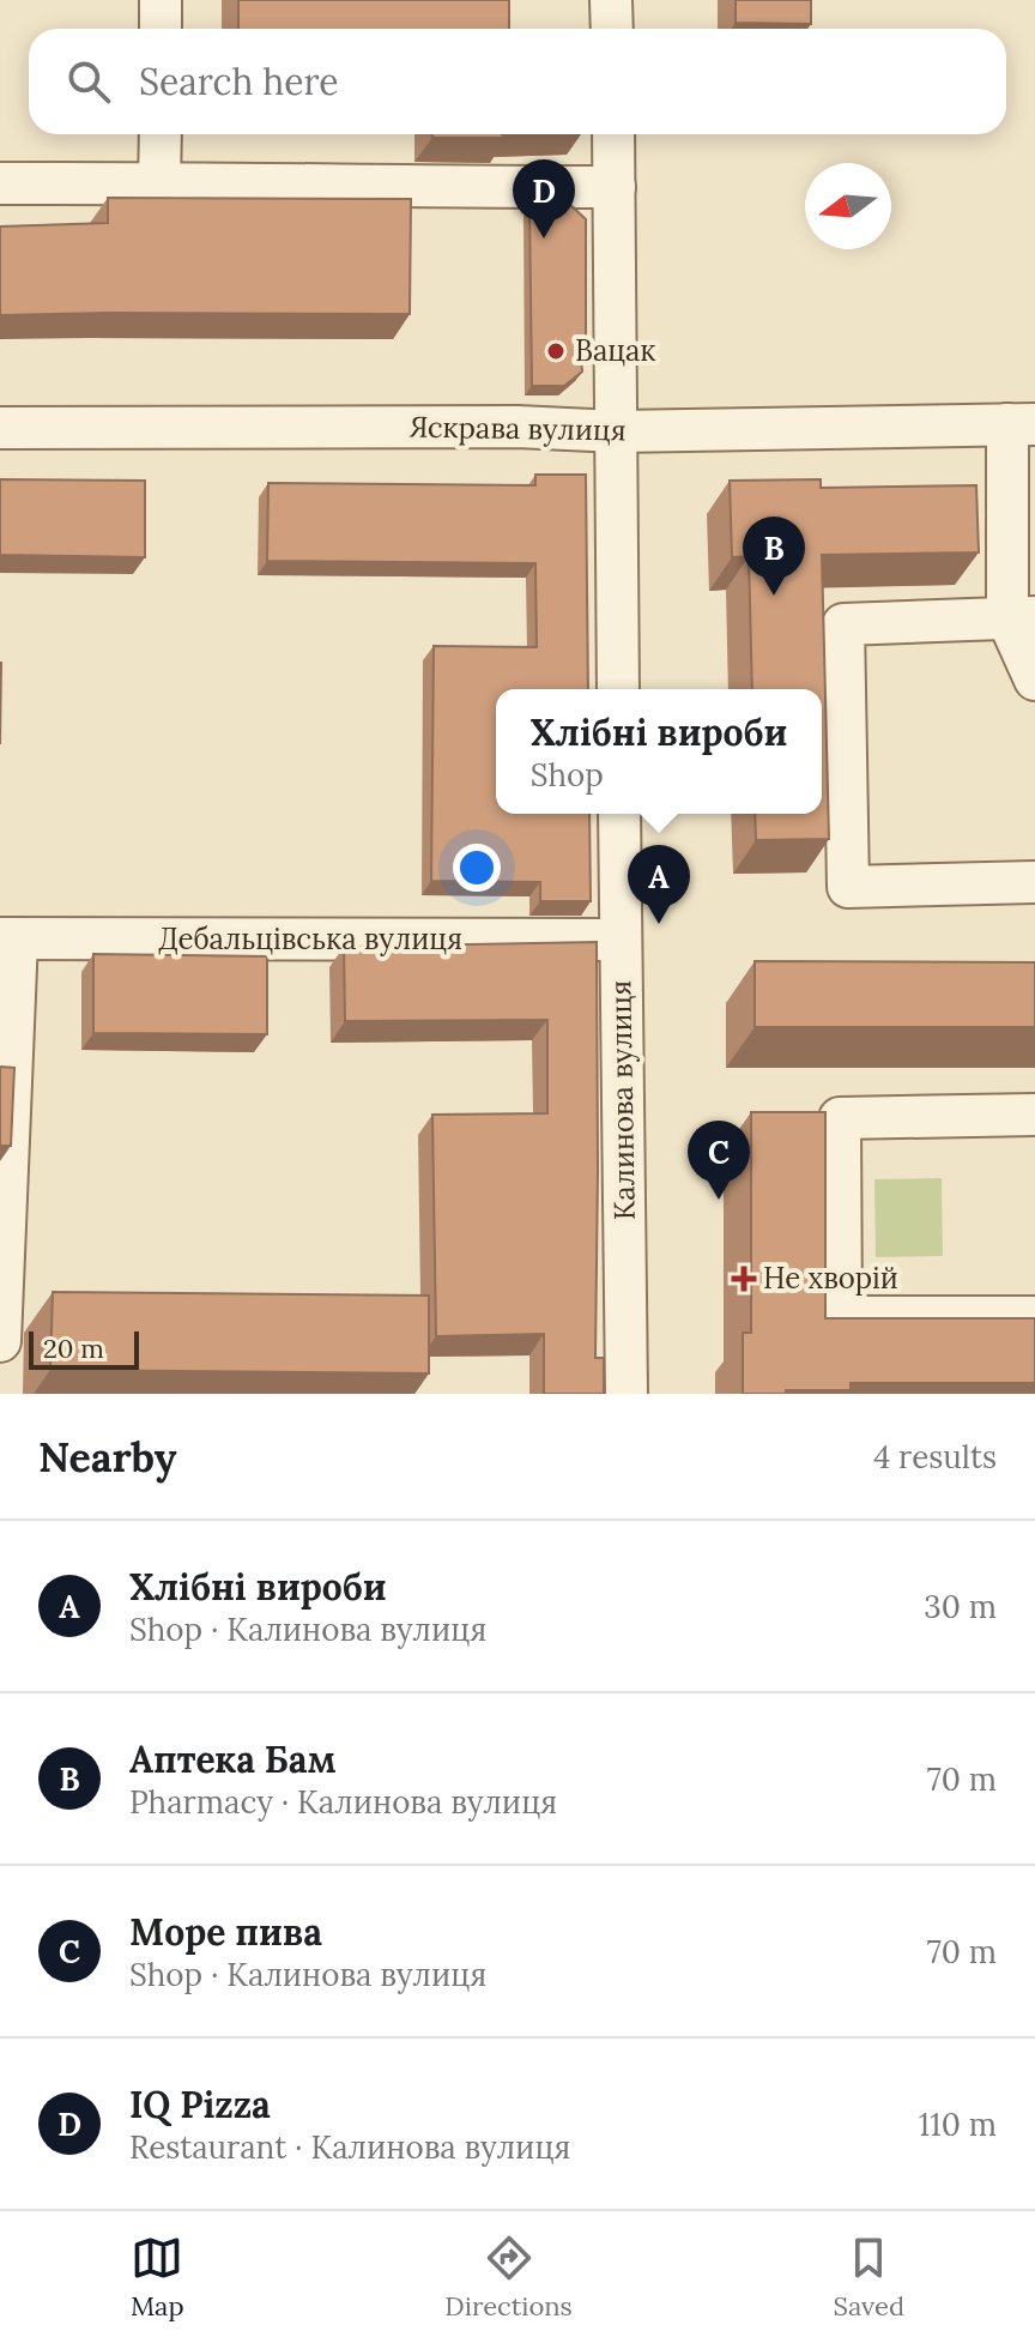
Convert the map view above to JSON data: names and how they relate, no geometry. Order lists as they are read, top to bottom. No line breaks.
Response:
{"streets":{"street":["Яскрава вулиця","Дебальцівська вулиця","Калинова вулиця"]},"crossings":[["Дебальцівська вулиця","Калинова вулиця"]],"places":{"other":["Вацак"],"health":["Не хворій"]},"scale_bar":"20 m","north":"left","page":{"search":"Search here","pins":["D","B","A","C"],"popup":["Хлібні вироби","Shop"],"scale":"20 m","heading":["Nearby","4 results"],"list":[{"mark":"A","name":"Хлібні вироби","note":"Shop · Калинова вулиця","value":"30 m"},{"mark":"B","name":"Аптека Бам","note":"Pharmacy · Калинова вулиця","value":"70 m"},{"mark":"C","name":"Море пива","note":"Shop · Калинова вулиця","value":"70 m"},{"mark":"D","name":"IQ Pizza","note":"Restaurant · Калинова вулиця","value":"110 m"}],"nav":["Map","Directions","Saved"]}}
